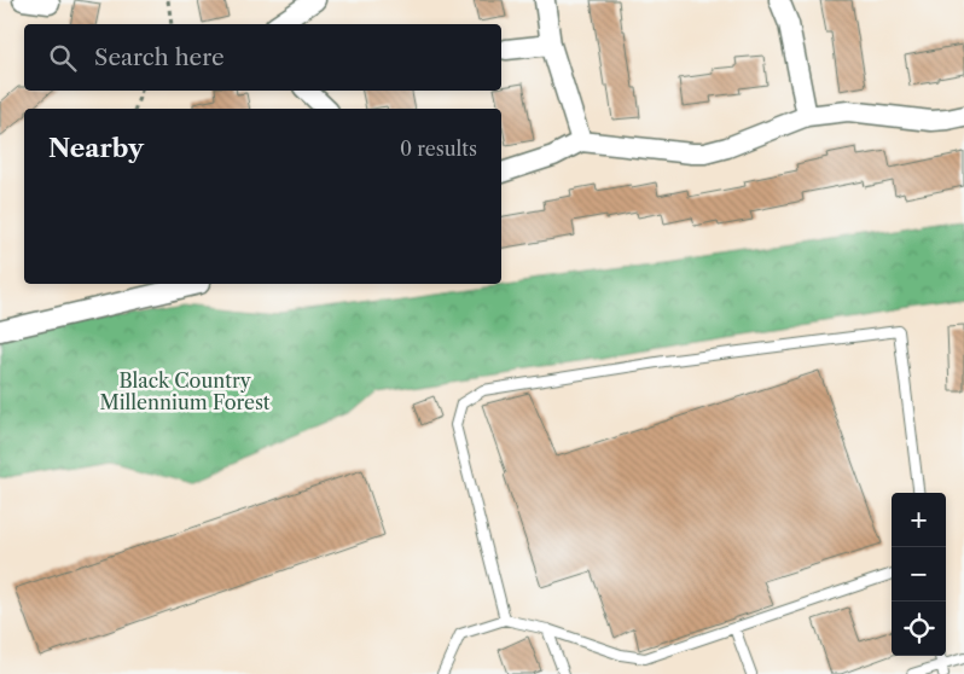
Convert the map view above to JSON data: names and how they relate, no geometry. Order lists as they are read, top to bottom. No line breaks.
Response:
{"parks":["Black Country Millennium Forest"],"page":{"search":"Search here","heading":["Nearby","0 results"],"map_buttons":["+","−"]}}
